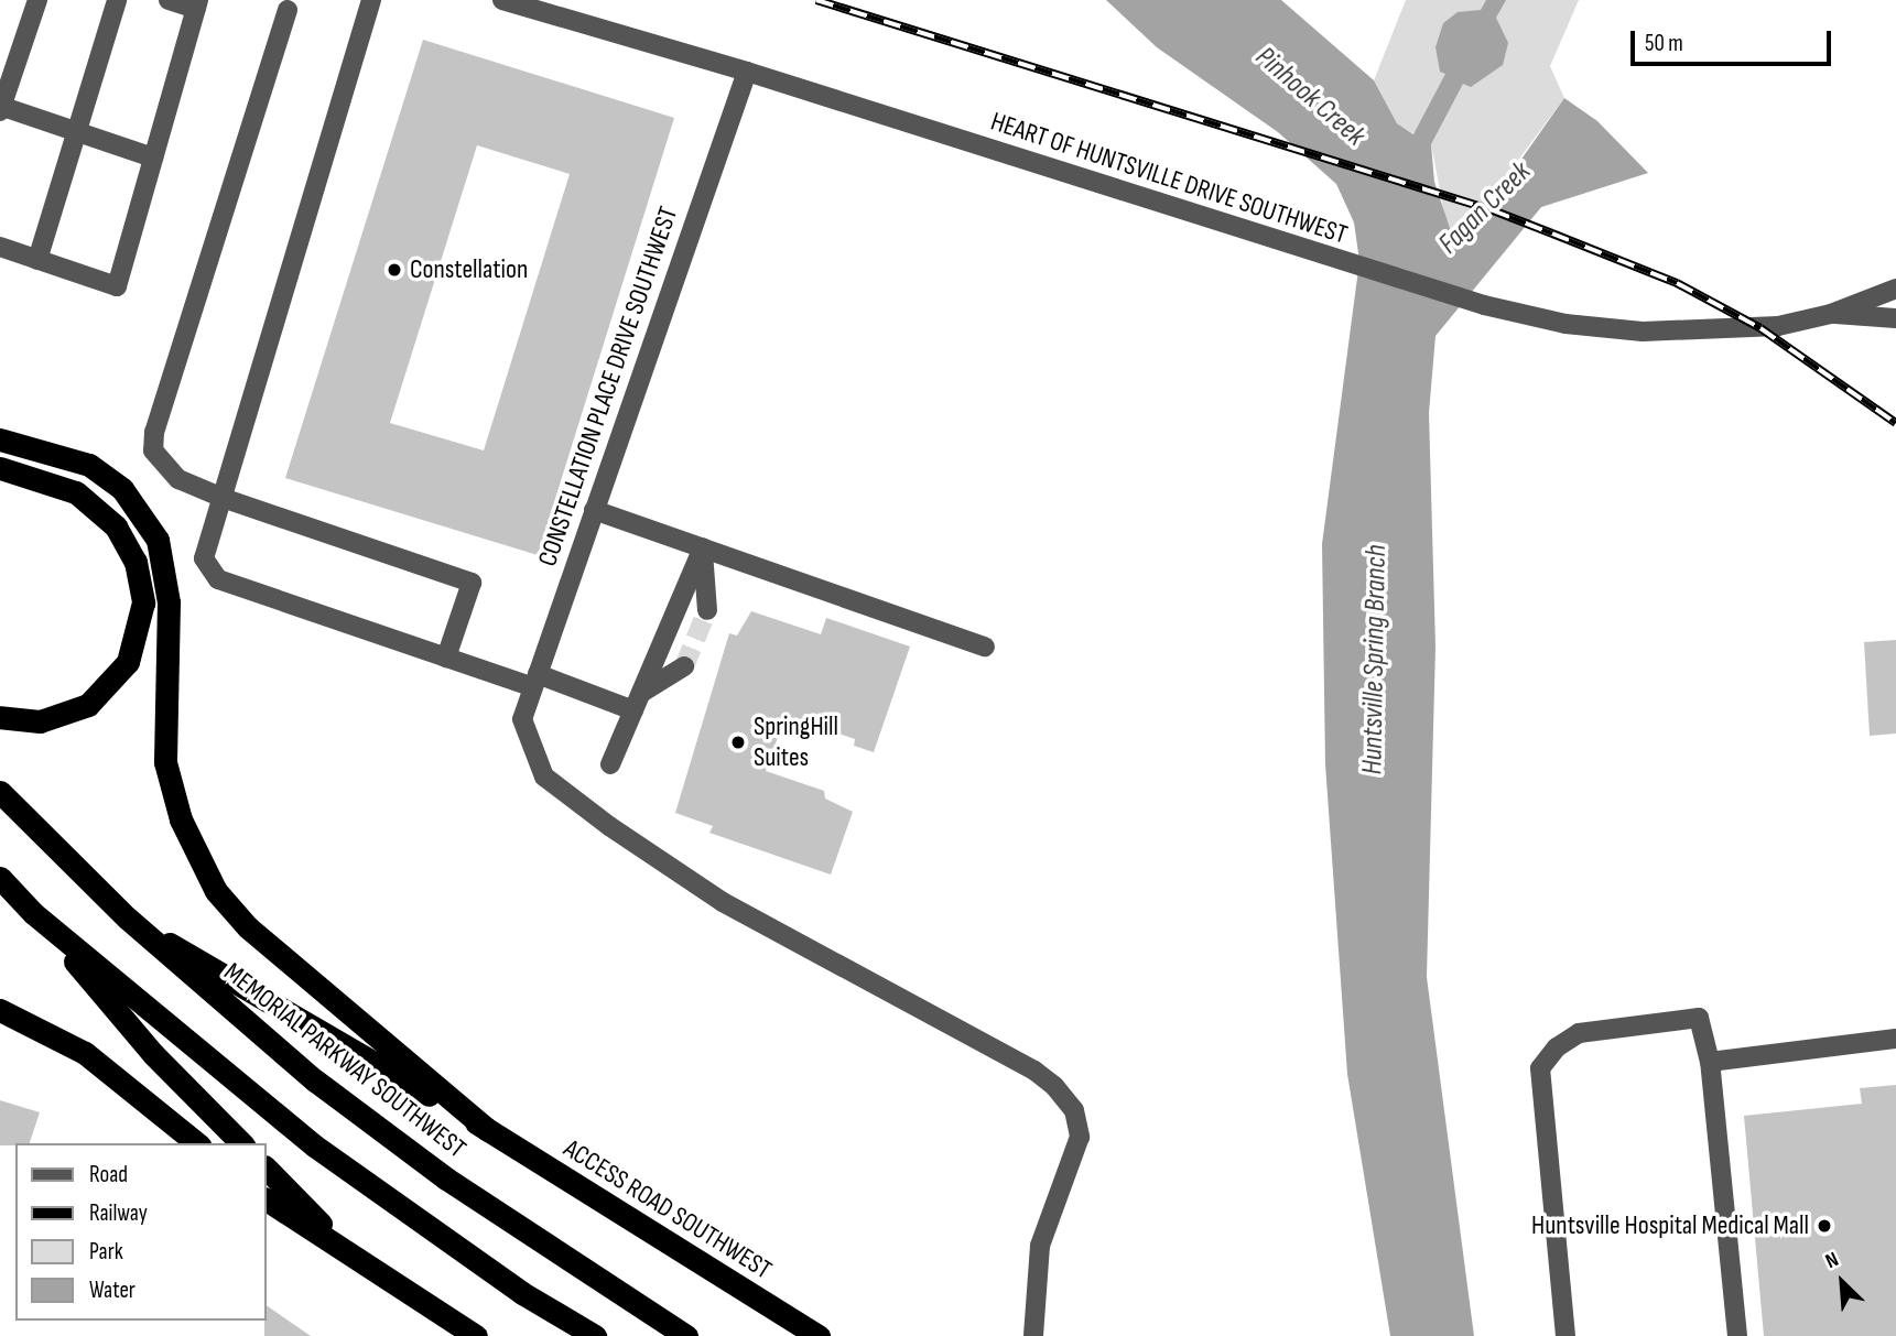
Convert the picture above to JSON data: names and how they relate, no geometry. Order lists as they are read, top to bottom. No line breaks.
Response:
{"streets":{"highway":["MEMORIAL PARKWAY SOUTHWEST","ACCESS ROAD SOUTHWEST"],"street":["HEART OF HUNTSVILLE DRIVE SOUTHWEST","CONSTELLATION PLACE DRIVE SOUTHWEST"]},"crossings":[["HEART OF HUNTSVILLE DRIVE SOUTHWEST","CONSTELLATION PLACE DRIVE SOUTHWEST"]],"water":["Pinhook Creek","Fagan Creek","Huntsville Spring Branch"],"places":["Constellation","SpringHill Suites","Huntsville Hospital Medical Mall"],"legend":["Road","Railway","Park","Water"],"scale_bar":"50 m","north":"top left"}
